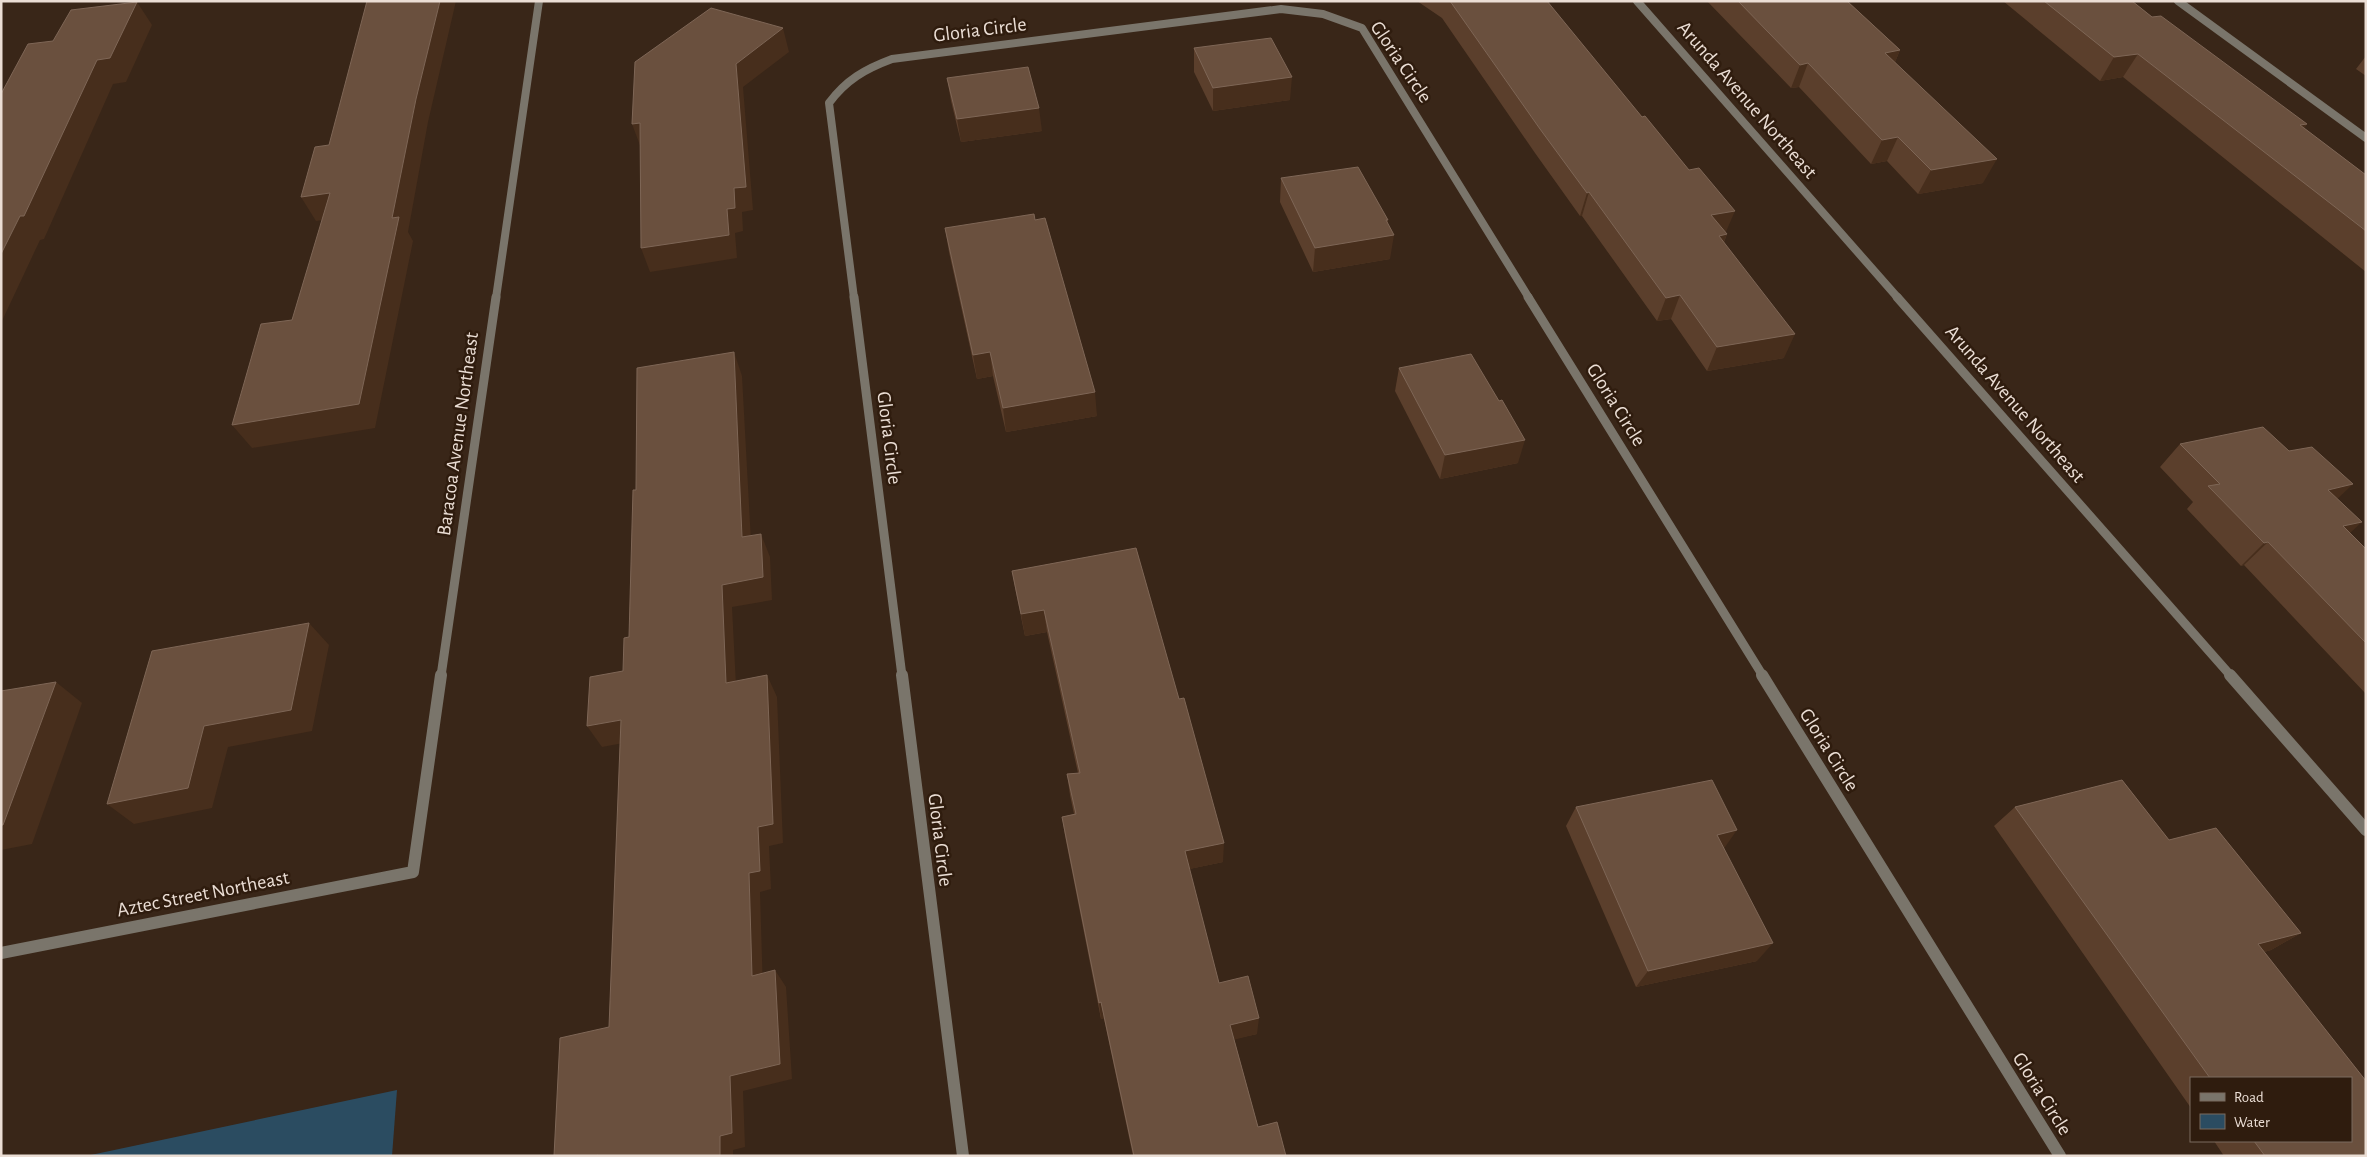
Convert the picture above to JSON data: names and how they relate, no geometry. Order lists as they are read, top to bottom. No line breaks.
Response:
{"streets":{"street":["Gloria Circle","Arunda Avenue Northeast","Baracoa Avenue Northeast","Aztec Street Northeast"]},"crossings":[["Baracoa Avenue Northeast","Aztec Street Northeast"]],"legend":["Road","Water"]}
